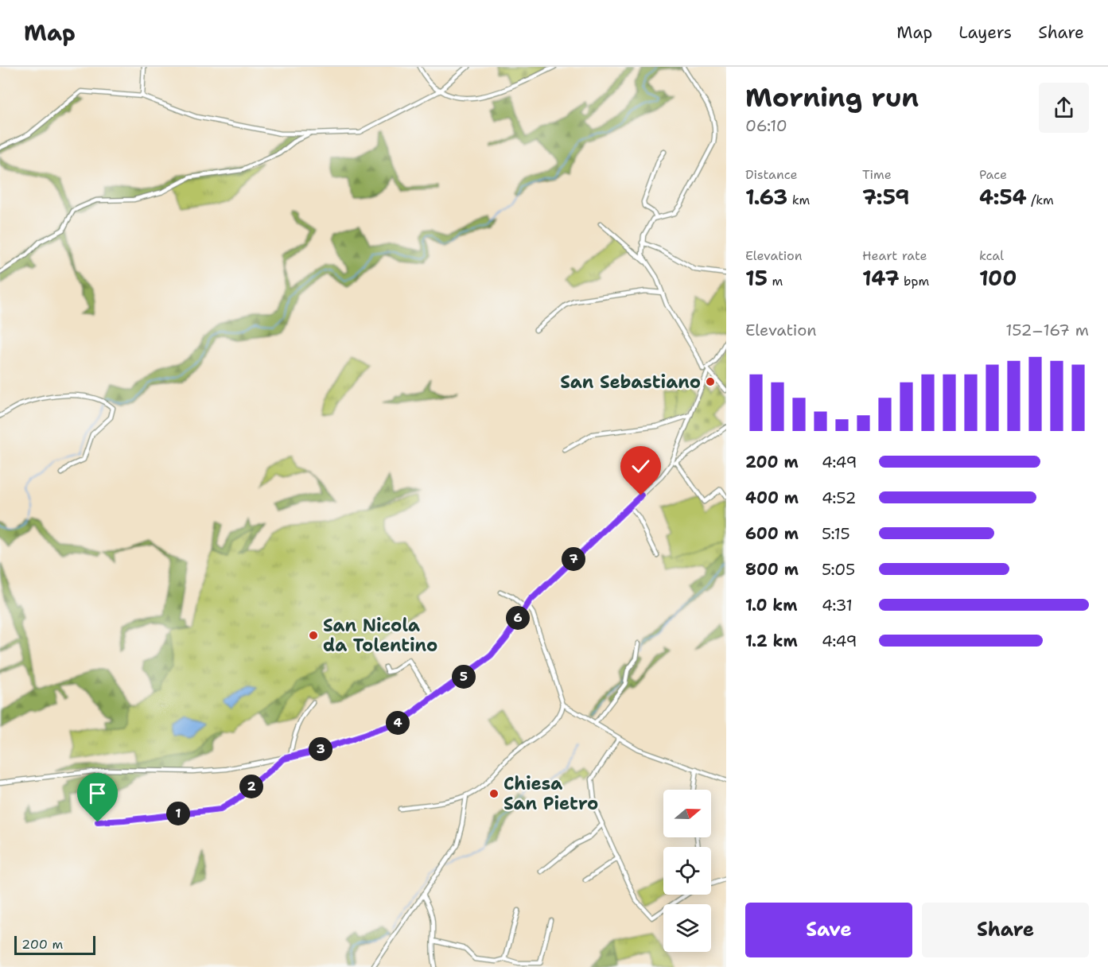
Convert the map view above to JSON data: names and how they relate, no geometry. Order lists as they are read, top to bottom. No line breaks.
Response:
{"places":["San Sebastiano","San Nicola da Tolentino","Chiesa San Pietro"],"scale_bar":"200 m","north":"right","page":{"header":"Map","nav":["Map","Layers","Share"],"heading":["Morning run","06:10"],"stats":[["Distance","1.63 km"],["Time","7:59"],["Pace","4:54 /km"],["Elevation","15 m"],["Heart rate","147 bpm"],["kcal","100"]],"chart":["Elevation","152–167 m"],"list":[{"name":"200 m","note":"4:49"},{"name":"400 m","note":"4:52"},{"name":"600 m","note":"5:15"},{"name":"800 m","note":"5:05"},{"name":"1.0 km","note":"4:31"},{"name":"1.2 km","note":"4:49"}],"pins":["7","6","5","4","3","2","1"],"buttons":["Save","Share"],"scale":"200 m"}}
